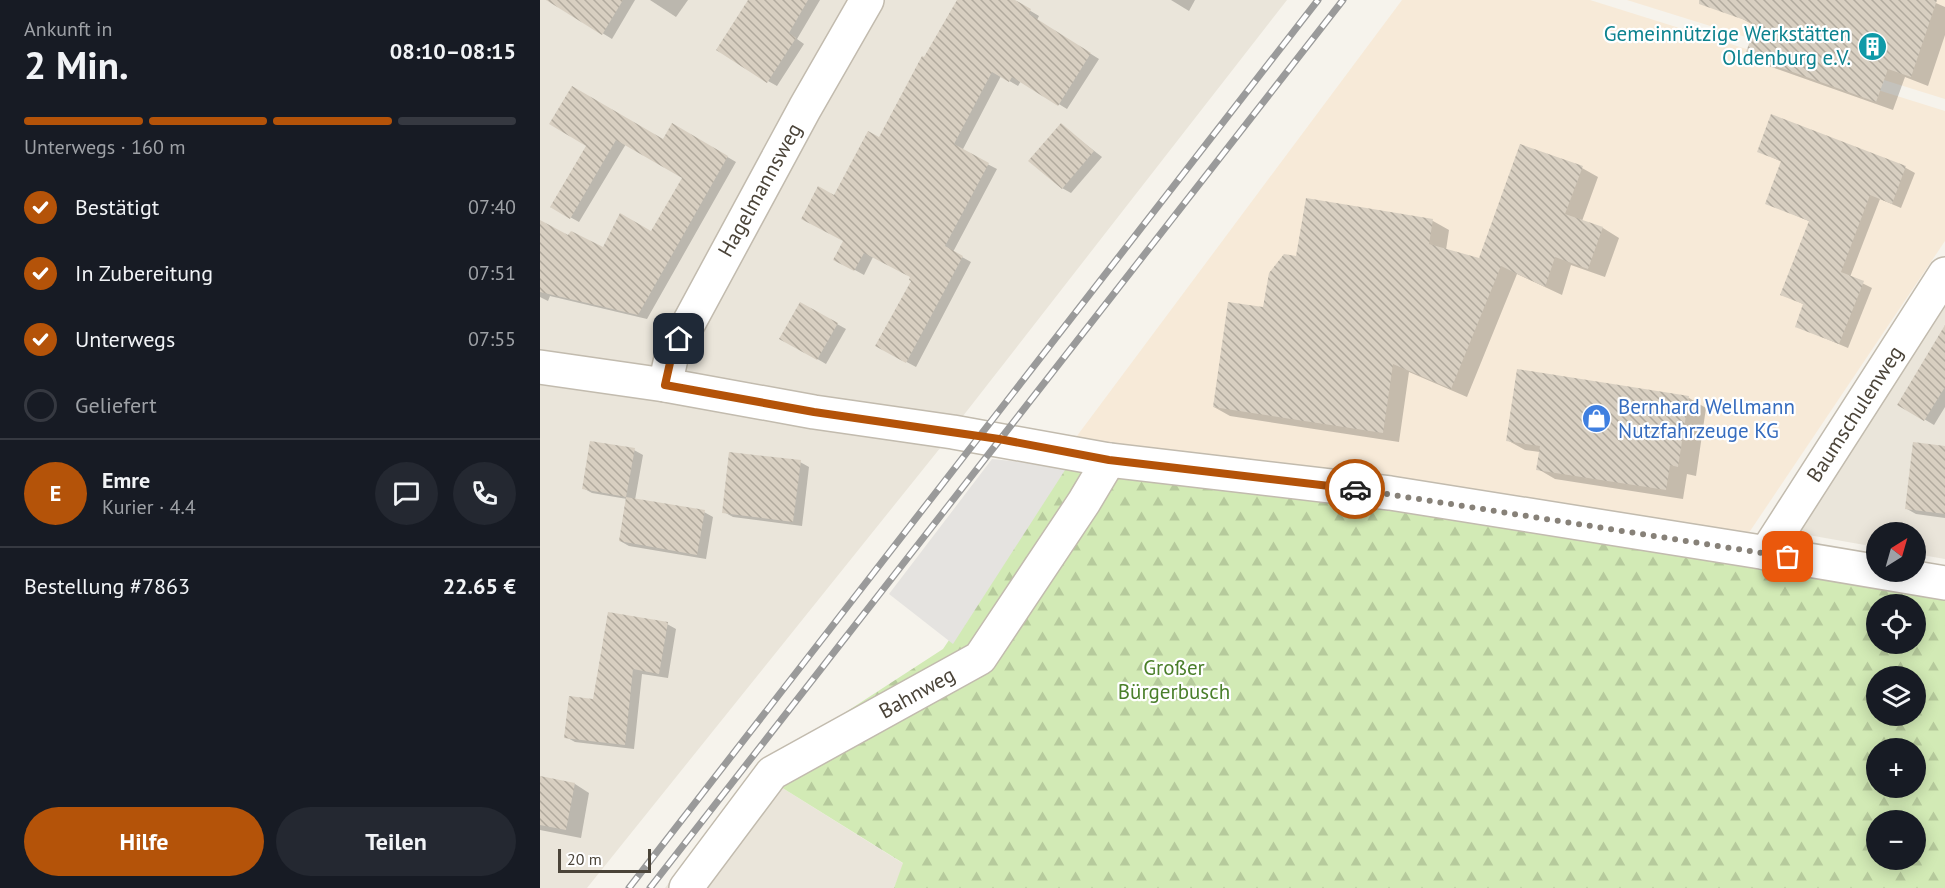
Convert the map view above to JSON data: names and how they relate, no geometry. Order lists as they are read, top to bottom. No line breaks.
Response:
{"streets":{"street":["Hagelmannsweg","Baumschulenweg","Bahnweg"]},"parks":["Großer Bürgerbusch"],"places":{"building":["Gemeinnützige Werkstätten Oldenburg e.V."],"shop":["Bernhard Wellmann Nutzfahrzeuge KG"]},"scale_bar":"20 m","north":"top right","page":{"heading":["2 Min.","Ankunft in","08:10–08:15"],"panel":["Emre","Kurier · 4.4","Bestellung #7863","22.65 €"],"bar":"Unterwegs · 160 m","list":[["Bestätigt","07:40"],["In Zubereitung","07:51"],["Unterwegs","07:55"],"Geliefert"],"round":"E","map_buttons":["+","−"],"buttons":["Hilfe","Teilen"],"scale":"20 m"}}
